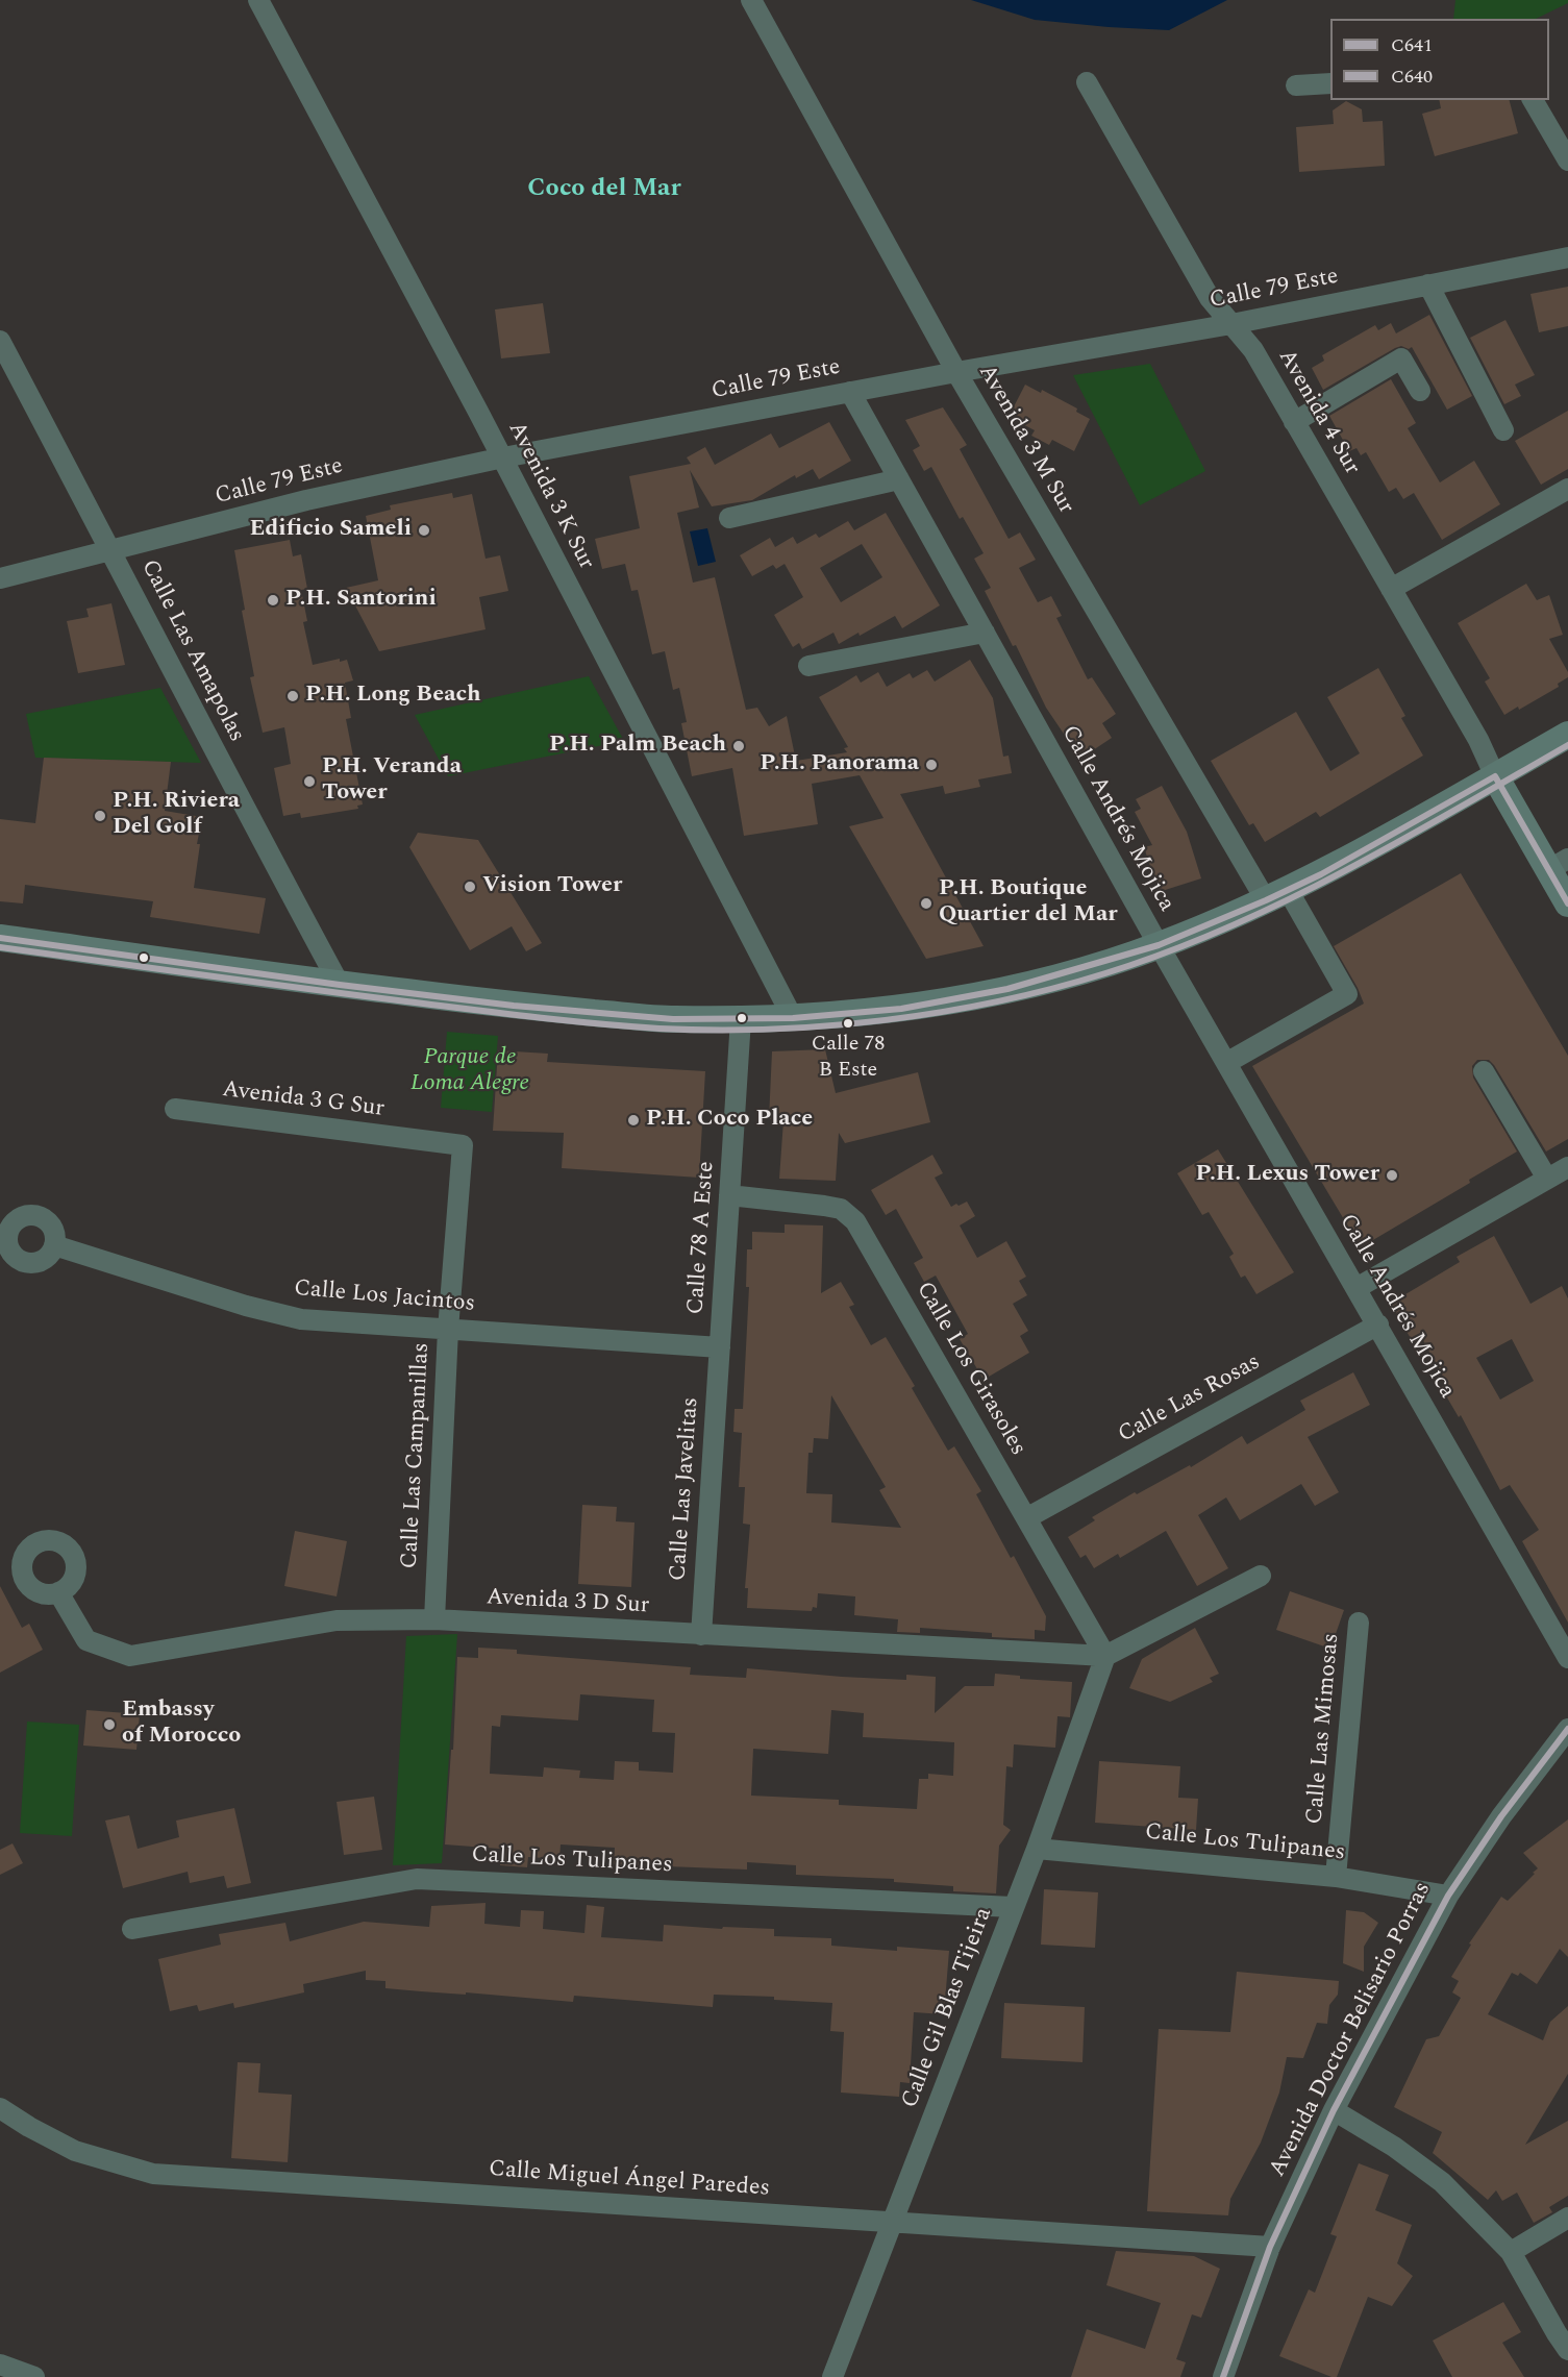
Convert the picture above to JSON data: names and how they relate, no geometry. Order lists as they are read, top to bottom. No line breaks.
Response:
{"streets":{"street":["Calle 79 Este","Avenida 4 Sur","Avenida 3 M Sur","Avenida 3 K Sur","Calle Las Amapolas","Calle Andrés Mojica","Avenida 3 G Sur","Calle 78 A Este","Calle Los Jacintos","Calle Los Girasoles","Calle Las Rosas","Calle Las Campanillas","Calle Las Javelitas","Avenida 3 D Sur","Calle Las Mimosas","Calle Los Tulipanes","Calle Gil Blas Tijeira","Avenida Doctor Belisario Porras","Calle Miguel Ángel Paredes"]},"crossings":[["Calle 79 Este","Avenida 4 Sur"],["Calle 79 Este","Avenida 3 M Sur"],["Calle 79 Este","Avenida 3 K Sur"],["Calle 79 Este","Calle Las Amapolas"],["Calle 79 Este","Calle Andrés Mojica"],["Avenida 3 M Sur","Calle Andrés Mojica"],["Calle Andrés Mojica","Calle Las Rosas"],["Avenida 3 G Sur","Calle Las Campanillas"],["Calle 78 A Este","Calle Los Jacintos"],["Calle 78 A Este","Calle Los Girasoles"],["Calle 78 A Este","Calle Las Javelitas"],["Calle Los Jacintos","Calle Las Campanillas"],["Calle Los Jacintos","Calle Las Javelitas"],["Calle Los Girasoles","Calle Las Rosas"],["Calle Los Girasoles","Avenida 3 D Sur"],["Calle Los Girasoles","Calle Gil Blas Tijeira"],["Calle Las Campanillas","Avenida 3 D Sur"],["Calle Las Javelitas","Avenida 3 D Sur"],["Avenida 3 D Sur","Calle Gil Blas Tijeira"],["Calle Las Mimosas","Calle Los Tulipanes"],["Calle Los Tulipanes","Calle Gil Blas Tijeira"],["Calle Los Tulipanes","Avenida Doctor Belisario Porras"],["Calle Gil Blas Tijeira","Calle Miguel Ángel Paredes"],["Avenida Doctor Belisario Porras","Calle Miguel Ángel Paredes"]],"districts":["Coco del Mar"],"parks":["Parque de Loma Alegre"],"places":["Edificio Sameli","P.H. Santorini","P.H. Long Beach","P.H. Palm Beach","P.H. Panorama","P.H. Veranda Tower","P.H. Riviera Del Golf","Vision Tower","P.H. Boutique Quartier del Mar","Calle 78 B Este","P.H. Coco Place","P.H. Lexus Tower","Embassy of Morocco"],"lines":["transit line C640","transit line C641"],"legend":["C641","C640"]}
